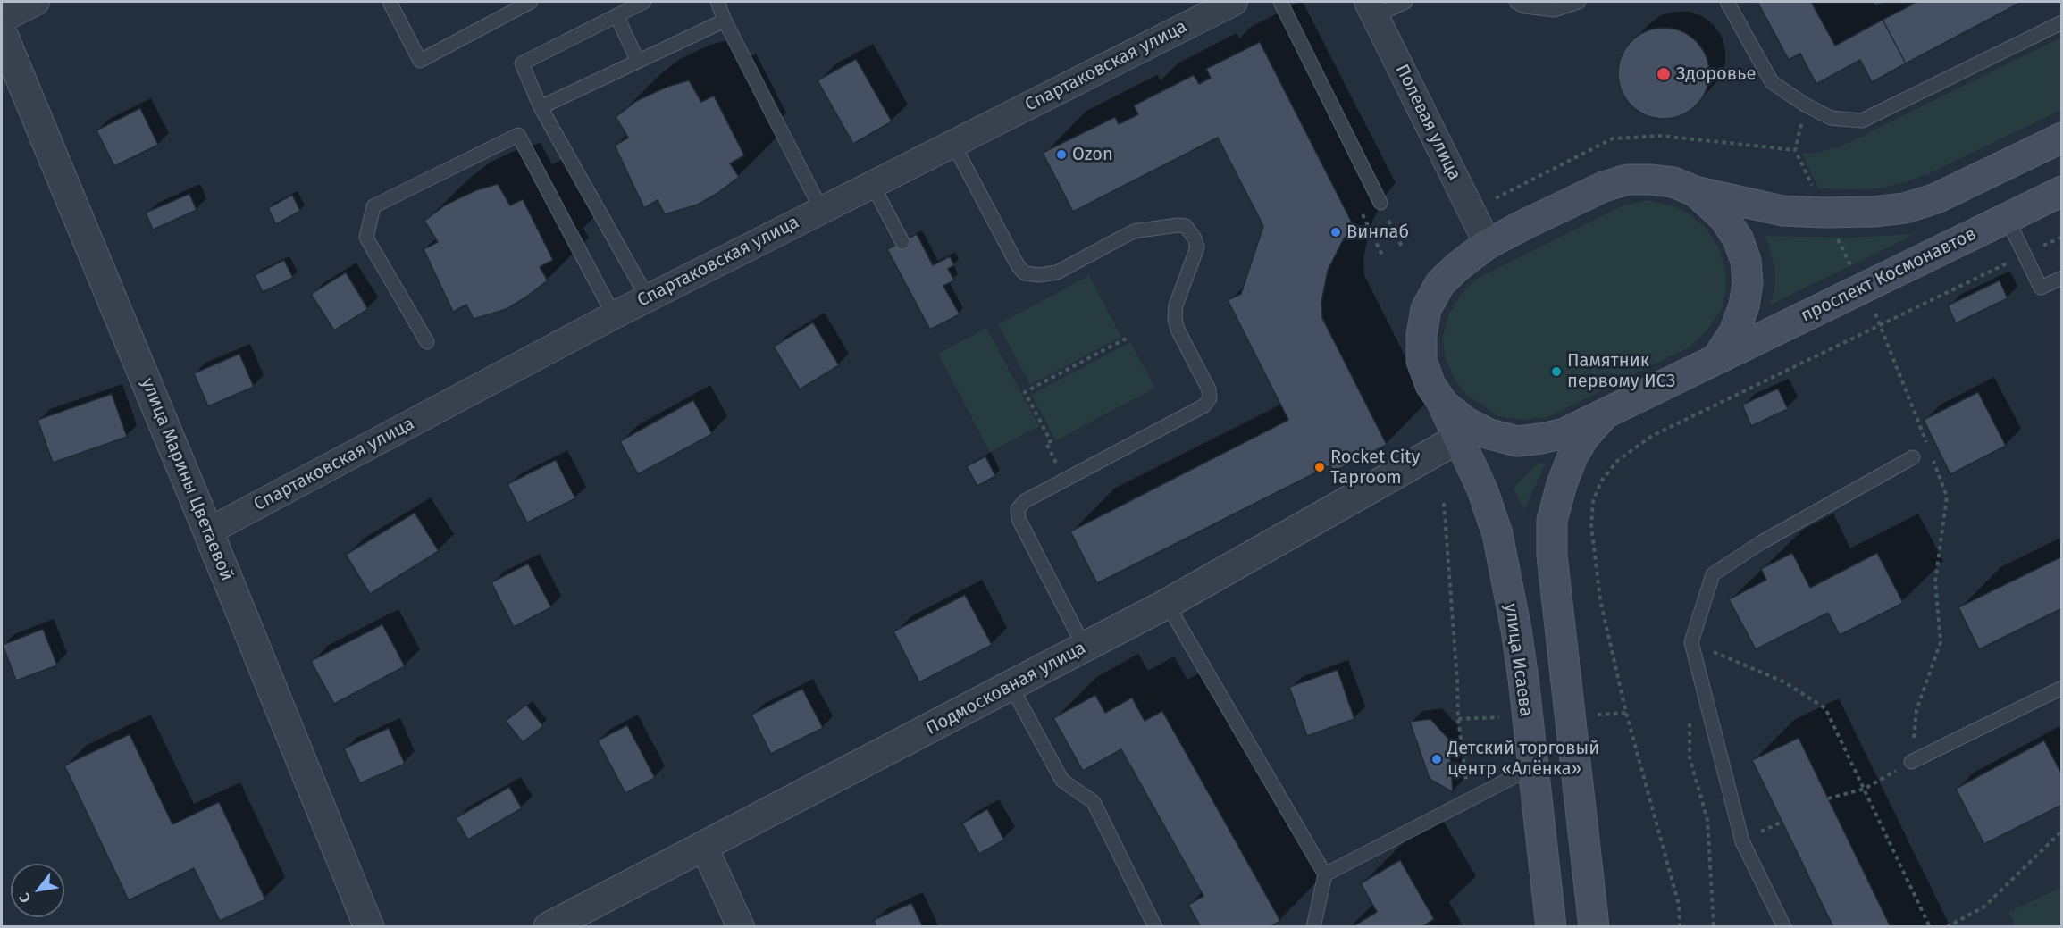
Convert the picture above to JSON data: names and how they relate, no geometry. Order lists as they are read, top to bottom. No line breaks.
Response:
{"streets":{"main road":["проспект Космонавтов","улица Исаева"],"street":["Спартаковская улица","Полевая улица","улица Марины Цветаевой","Подмосковная улица"]},"crossings":[["Спартаковская улица","улица Марины Цветаевой"],["Полевая улица","проспект Космонавтов"],["проспект Космонавтов","улица Исаева"],["улица Исаева","Подмосковная улица"]],"places":["Здоровье","Ozon","Винлаб","Памятник первому ИСЗ","Rocket City Taproom","Детский торговый центр «Алёнка»"],"north":"bottom left"}
